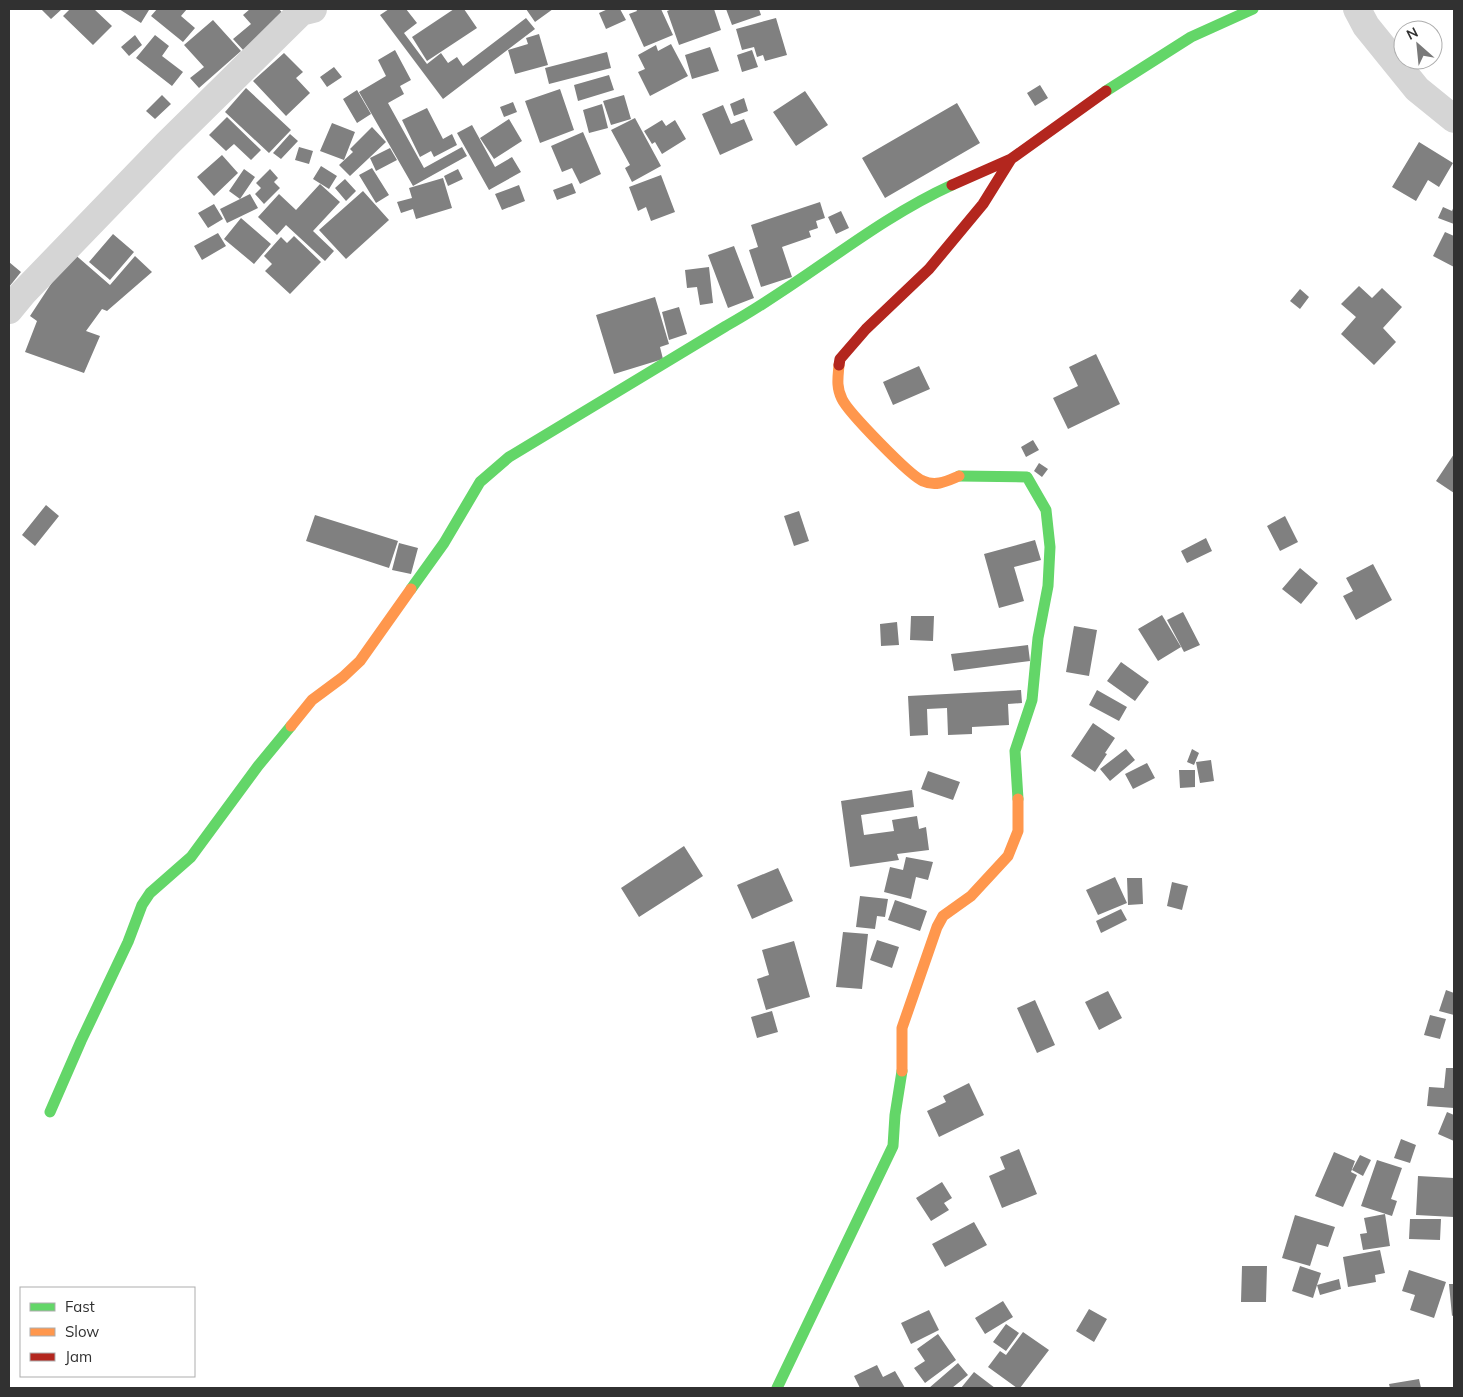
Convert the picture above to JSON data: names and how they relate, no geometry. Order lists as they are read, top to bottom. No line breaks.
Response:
{"legend":["Fast","Slow","Jam"],"north":"top left"}
